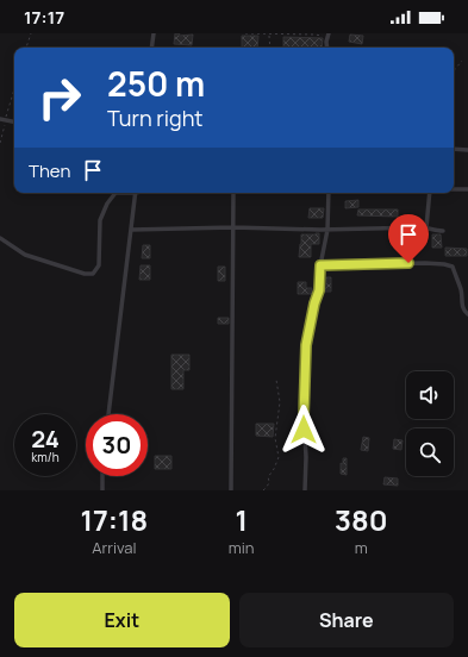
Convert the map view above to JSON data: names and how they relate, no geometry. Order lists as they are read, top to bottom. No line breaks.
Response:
{"page":{"status":"17:17","turn":["250 m","Turn right"],"then":"Then","speed":"24 km/h","limit":"30","eta":["17:18","Arrival","1","min","380","m"],"buttons":["Exit","Share"]}}
